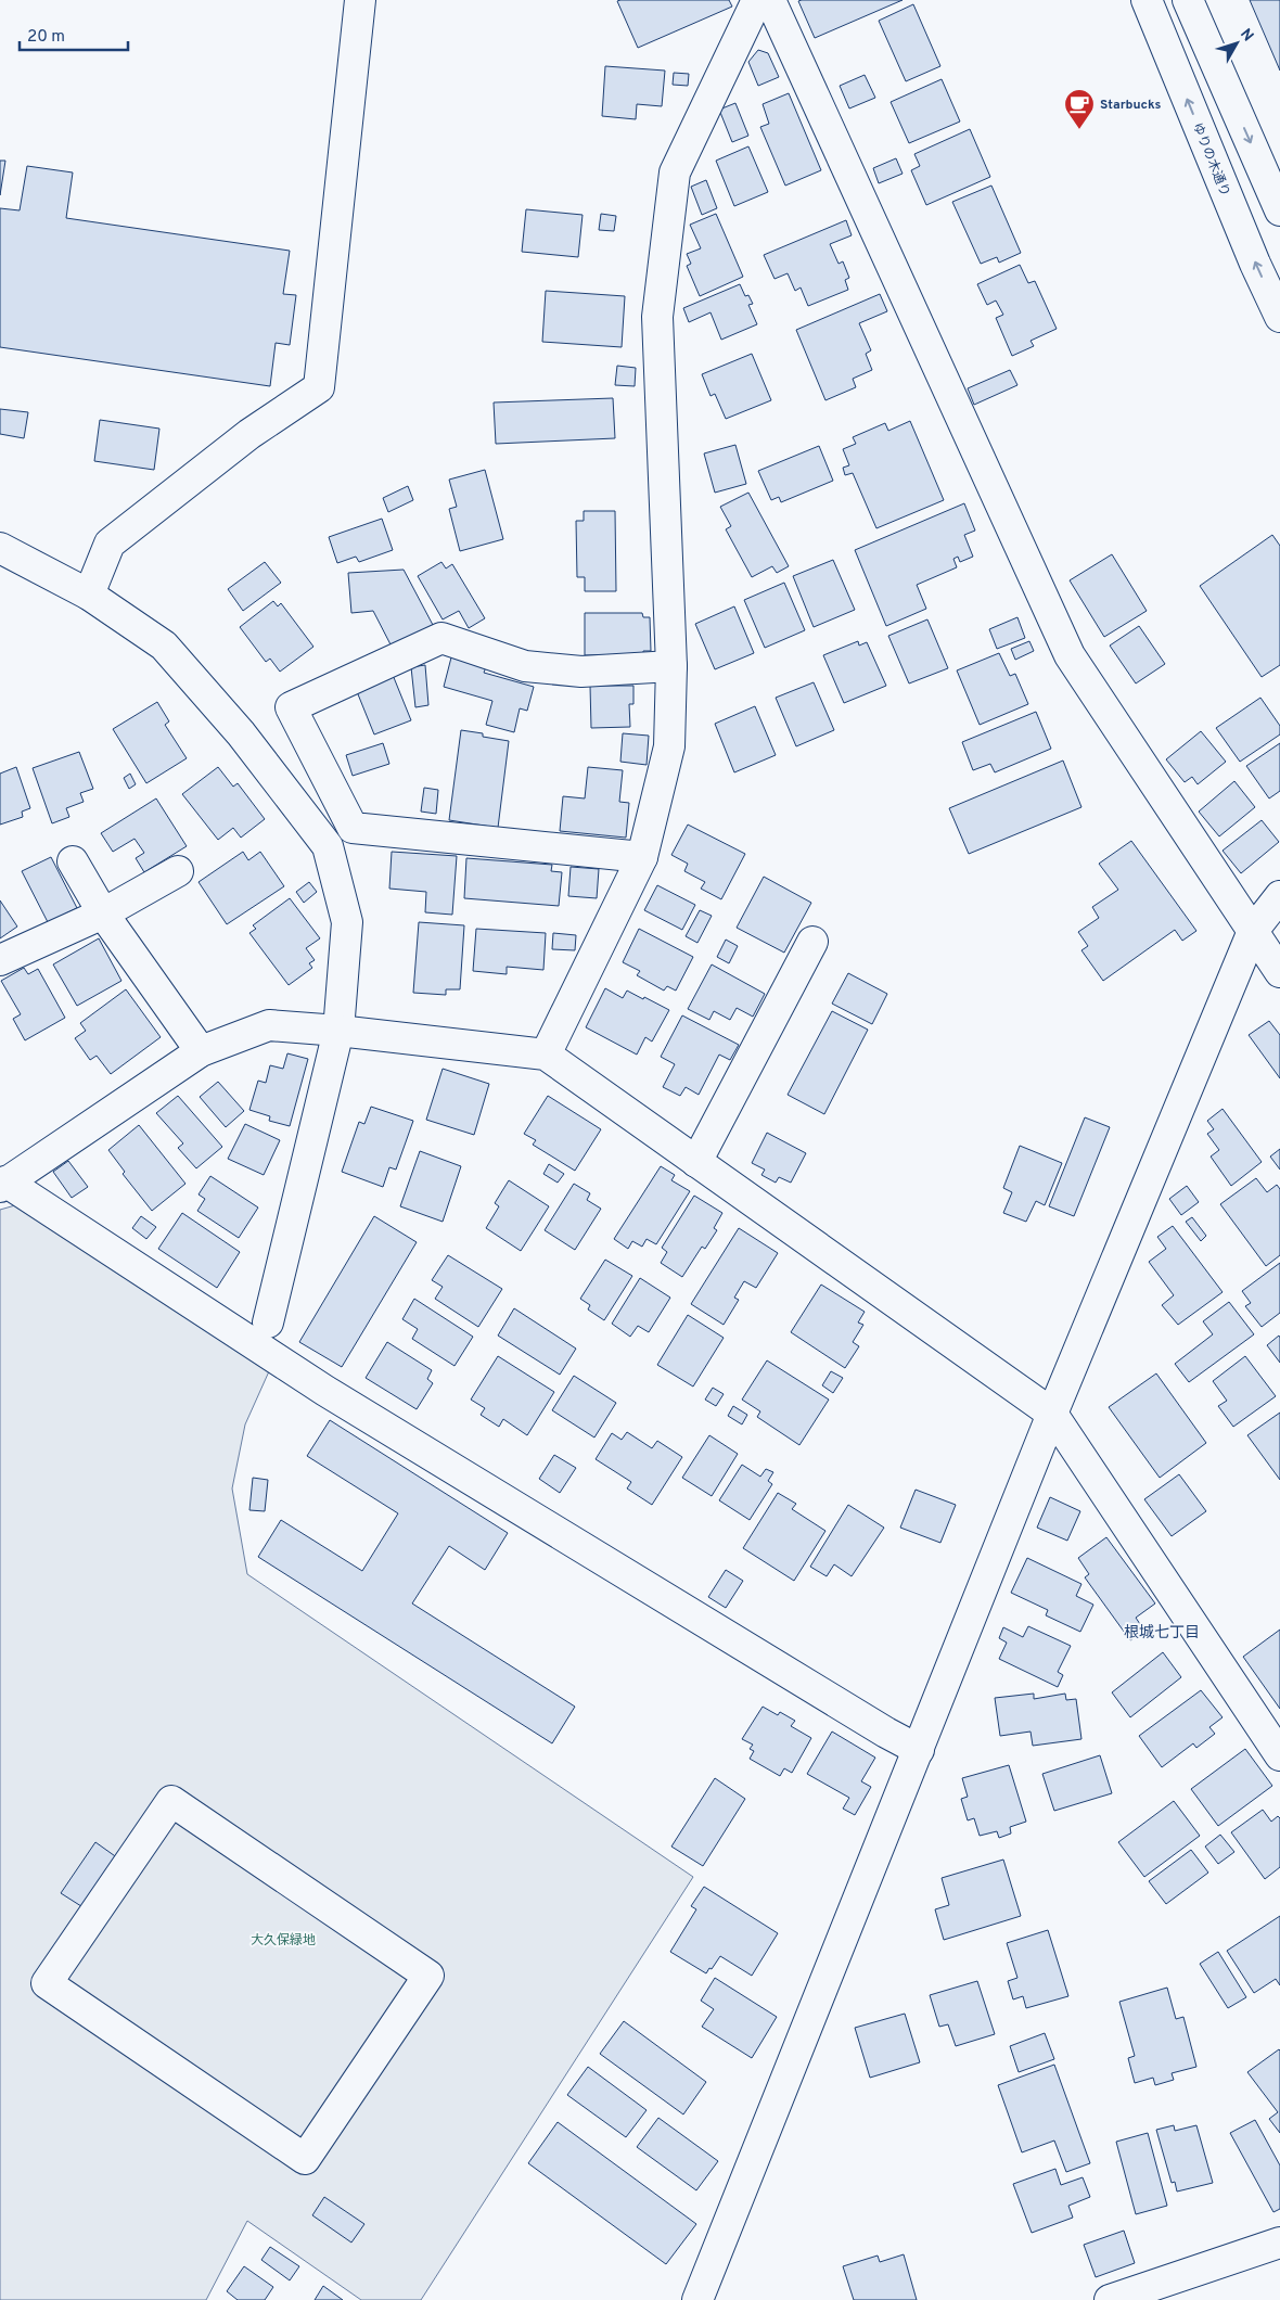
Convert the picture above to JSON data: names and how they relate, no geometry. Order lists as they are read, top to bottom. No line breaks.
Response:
{"streets":{"street":["ゆりの木通り"]},"districts":["根城七丁目"],"parks":["大久保緑地"],"places":{"cafe":["Starbucks"]},"scale_bar":"20 m","north":"top right"}
